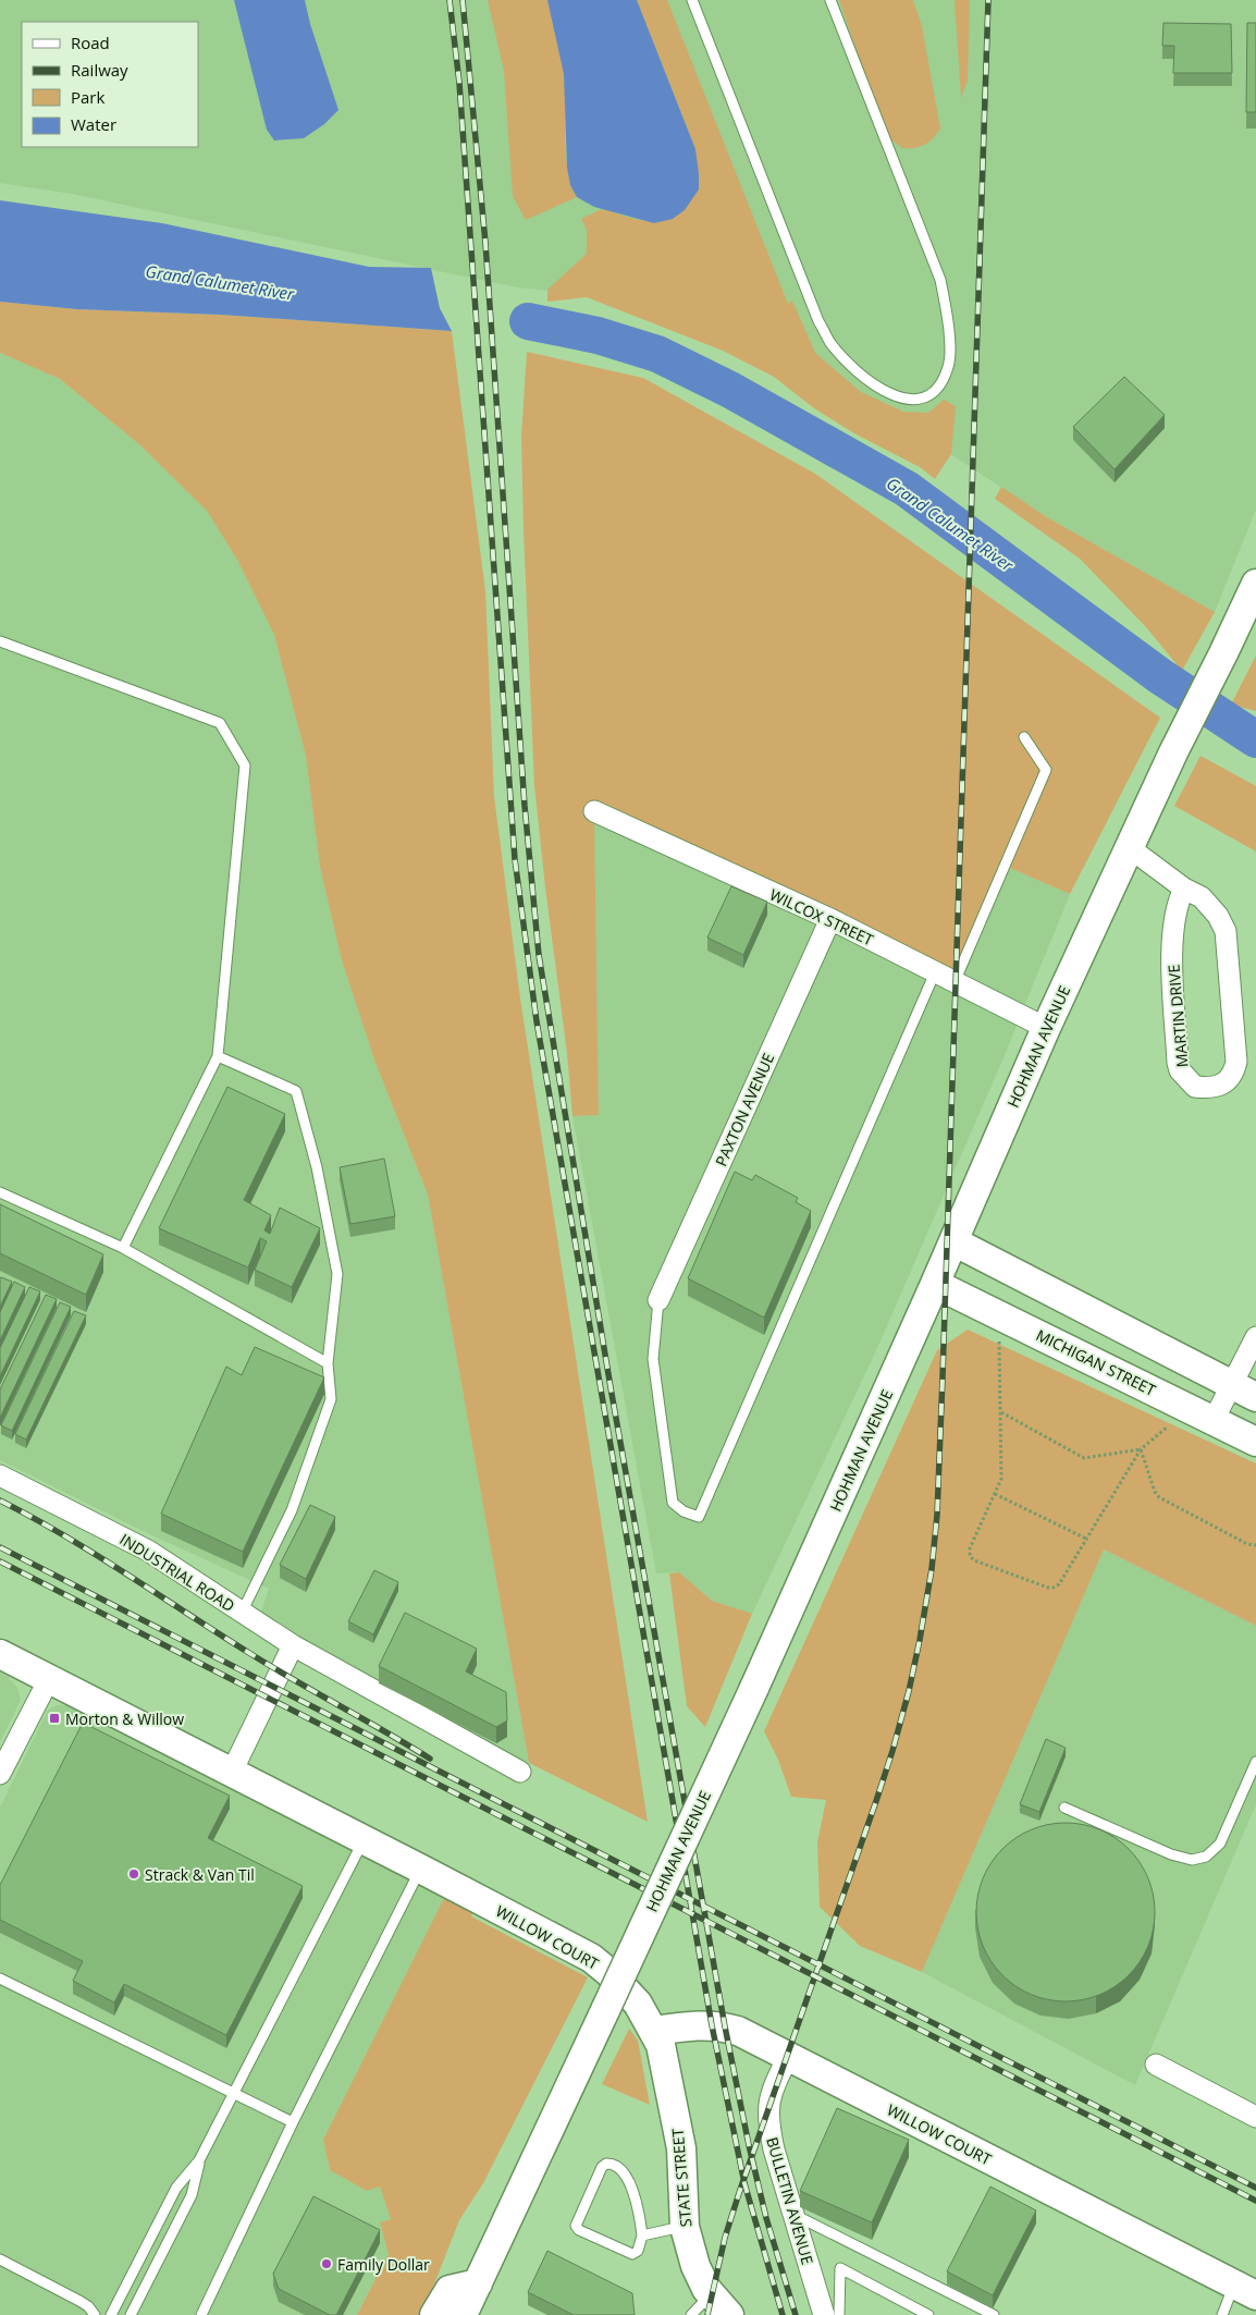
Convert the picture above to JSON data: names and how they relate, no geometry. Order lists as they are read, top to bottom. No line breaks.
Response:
{"streets":{"main road":["HOHMAN AVENUE","MICHIGAN STREET","WILLOW COURT","STATE STREET"],"street":["WILCOX STREET","MARTIN DRIVE","PAXTON AVENUE","INDUSTRIAL ROAD","BULLETIN AVENUE"]},"crossings":[["WILCOX STREET","HOHMAN AVENUE"],["WILCOX STREET","PAXTON AVENUE"],["MARTIN DRIVE","HOHMAN AVENUE"],["HOHMAN AVENUE","MICHIGAN STREET"],["WILLOW COURT","STATE STREET"],["WILLOW COURT","BULLETIN AVENUE"]],"water":["Grand Calumet River"],"places":{"transit":["Morton & Willow"],"other":["Strack & Van Til","Family Dollar"]},"legend":["Road","Railway","Park","Water"]}
